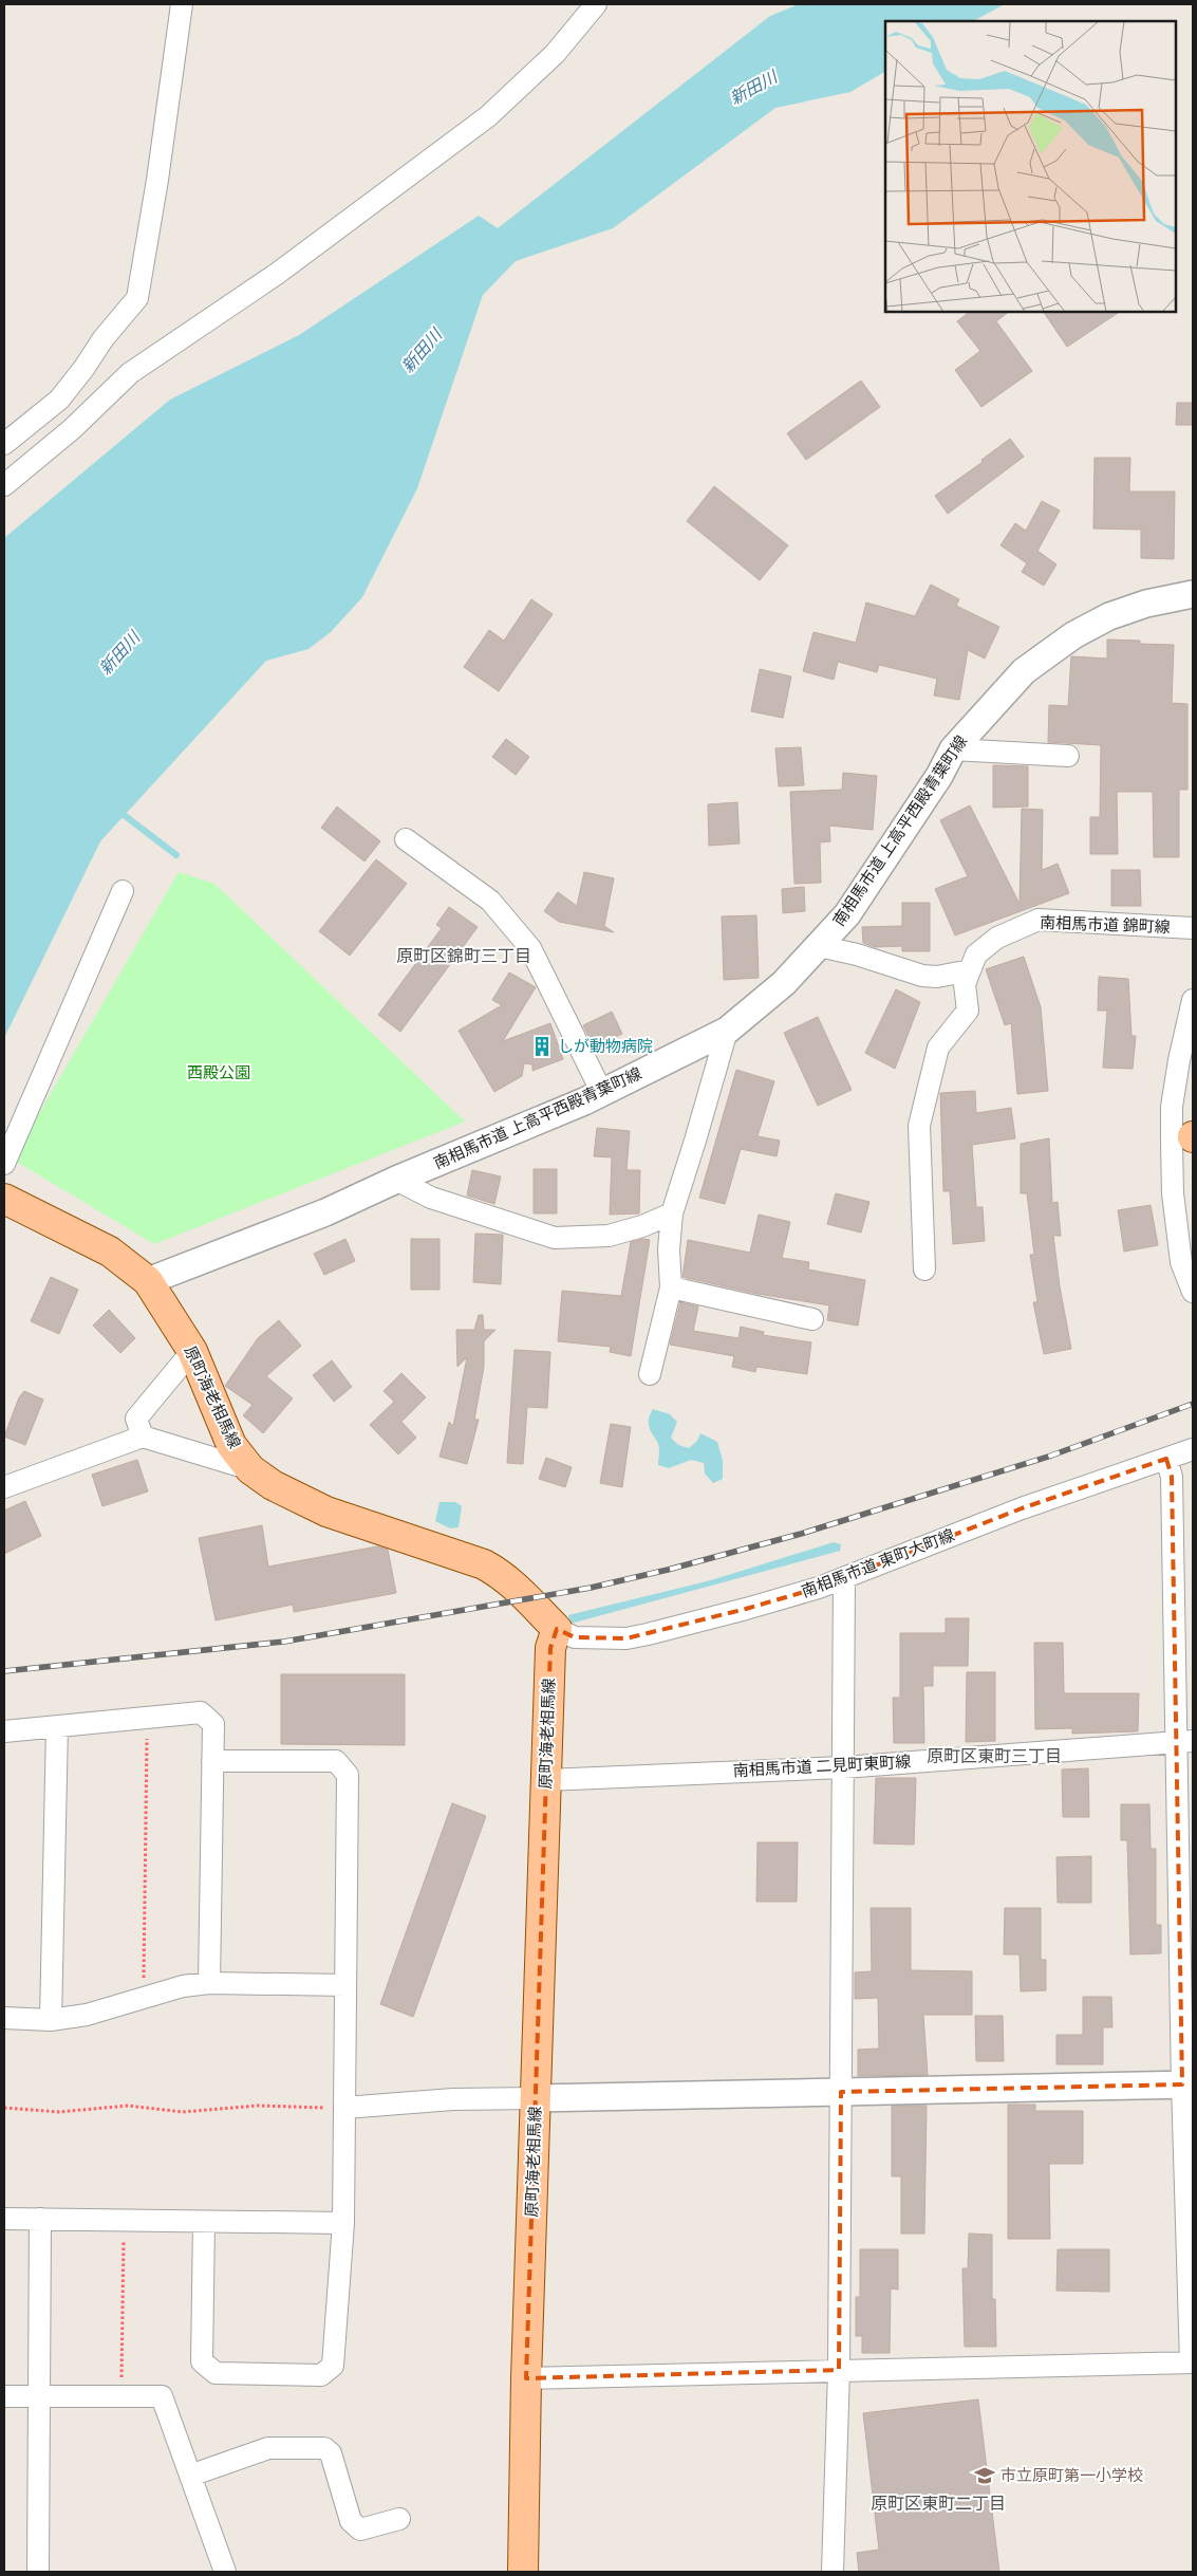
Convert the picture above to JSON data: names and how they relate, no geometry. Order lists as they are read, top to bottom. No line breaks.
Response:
{"streets":{"main road":["原町海老相馬線"],"street":["南相馬市道 上高平西殿青葉町線","南相馬市道 錦町線","南相馬市道 東町大町線","南相馬市道 二見町東町線"]},"crossings":[["南相馬市道 上高平西殿青葉町線","原町海老相馬線"],["原町海老相馬線","南相馬市道 東町大町線"],["原町海老相馬線","南相馬市道 二見町東町線"]],"districts":["原町区錦町三丁目","原町区東町三丁目","原町区東町二丁目"],"water":["新田川"],"parks":["西殿公園"],"places":{"building":["しが動物病院"],"school or university":["市立原町第一小学校"]}}
